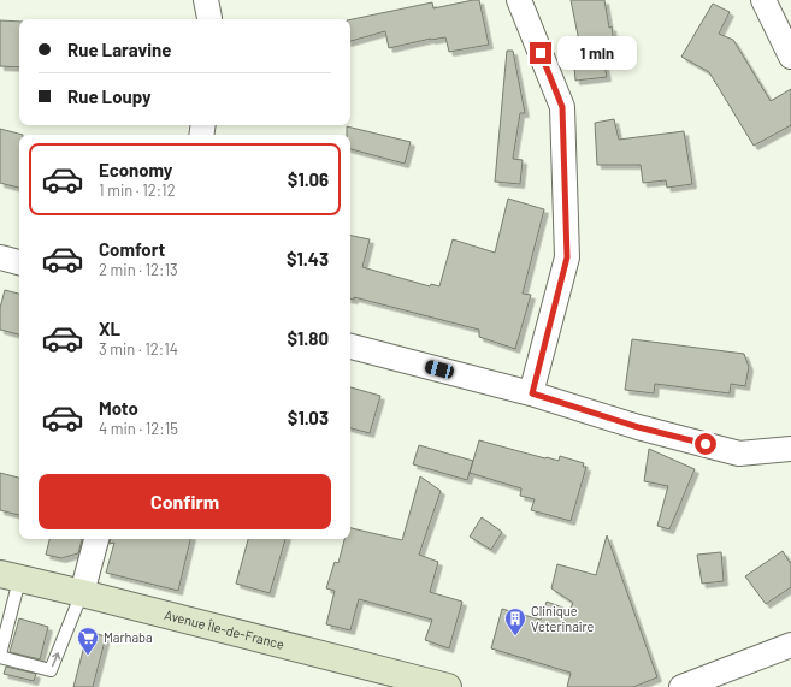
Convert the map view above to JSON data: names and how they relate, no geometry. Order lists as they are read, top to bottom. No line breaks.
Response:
{"streets":{"street":["Avenue Île-de-France"]},"places":{"building":["Clinique Veterinaire"],"supermarket":["Marhaba"]},"page":{"banner":["Rue Laravine","Rue Loupy"],"bubble":"1 min","list":[{"name":"Economy","note":"1 min · 12:12","value":"$1.06"},{"name":"Comfort","note":"2 min · 12:13","value":"$1.43"},{"name":"XL","note":"3 min · 12:14","value":"$1.80"},{"name":"Moto","note":"4 min · 12:15","value":"$1.03"}],"buttons":"Confirm"}}
